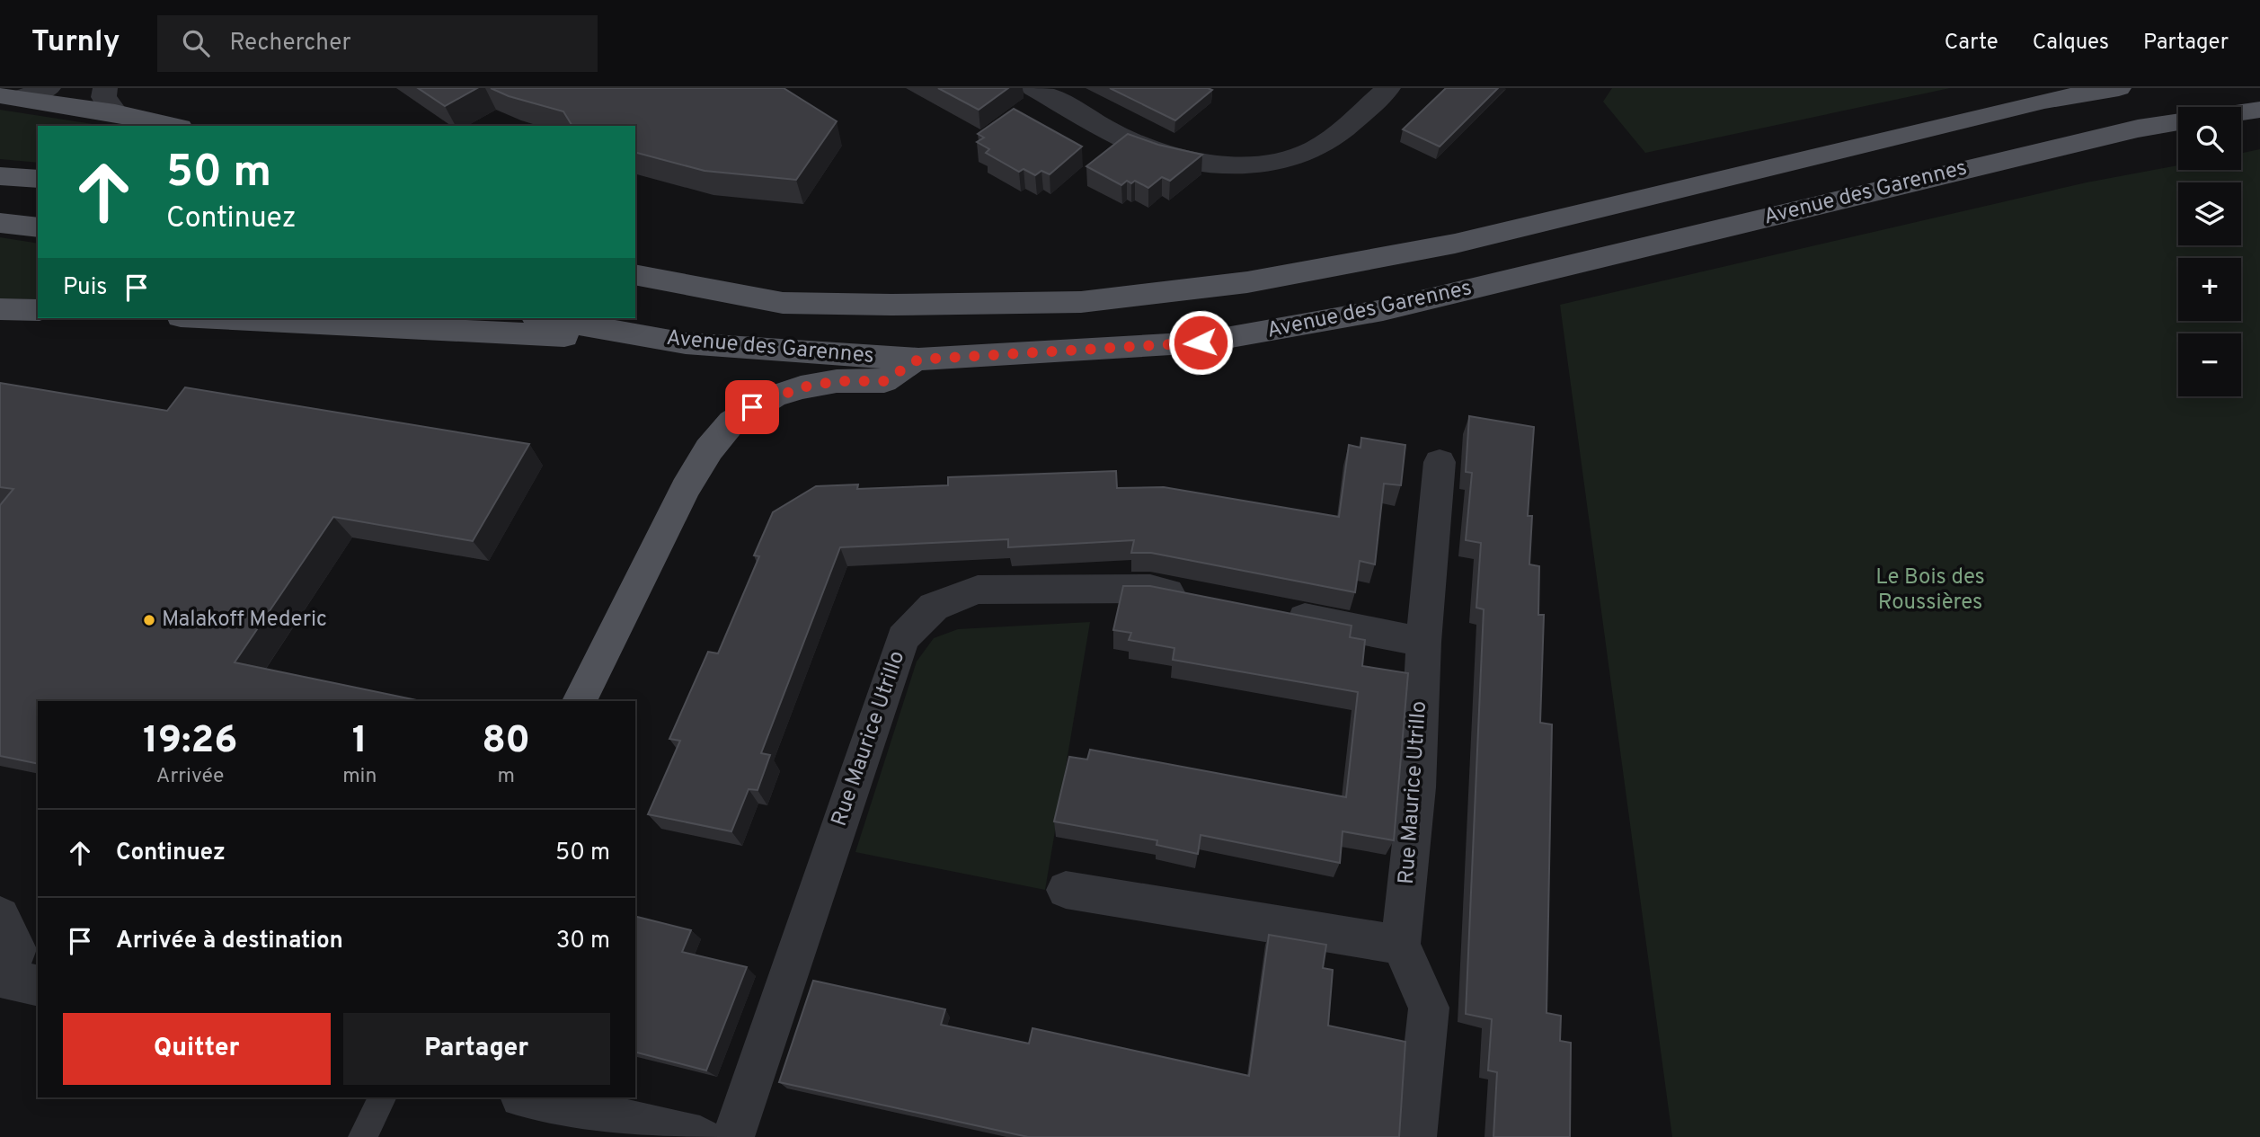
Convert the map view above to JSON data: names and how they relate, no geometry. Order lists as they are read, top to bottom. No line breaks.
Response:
{"streets":{"main road":["Avenue des Garennes"],"street":["Rue Maurice Utrillo"]},"parks":["Le Bois des Roussières"],"places":["Malakoff Mederic"],"page":{"header":"Turnly","search":"Rechercher","nav":["Carte","Calques","Partager"],"map_buttons":["+","−"],"turn":["50 m","Continuez"],"then":"Puis","eta":["19:26","Arrivée","1","min","80","m"],"list":[{"name":"Continuez","value":"50 m"},{"name":"Arrivée à destination","value":"30 m"}],"buttons":["Quitter","Partager"]}}
